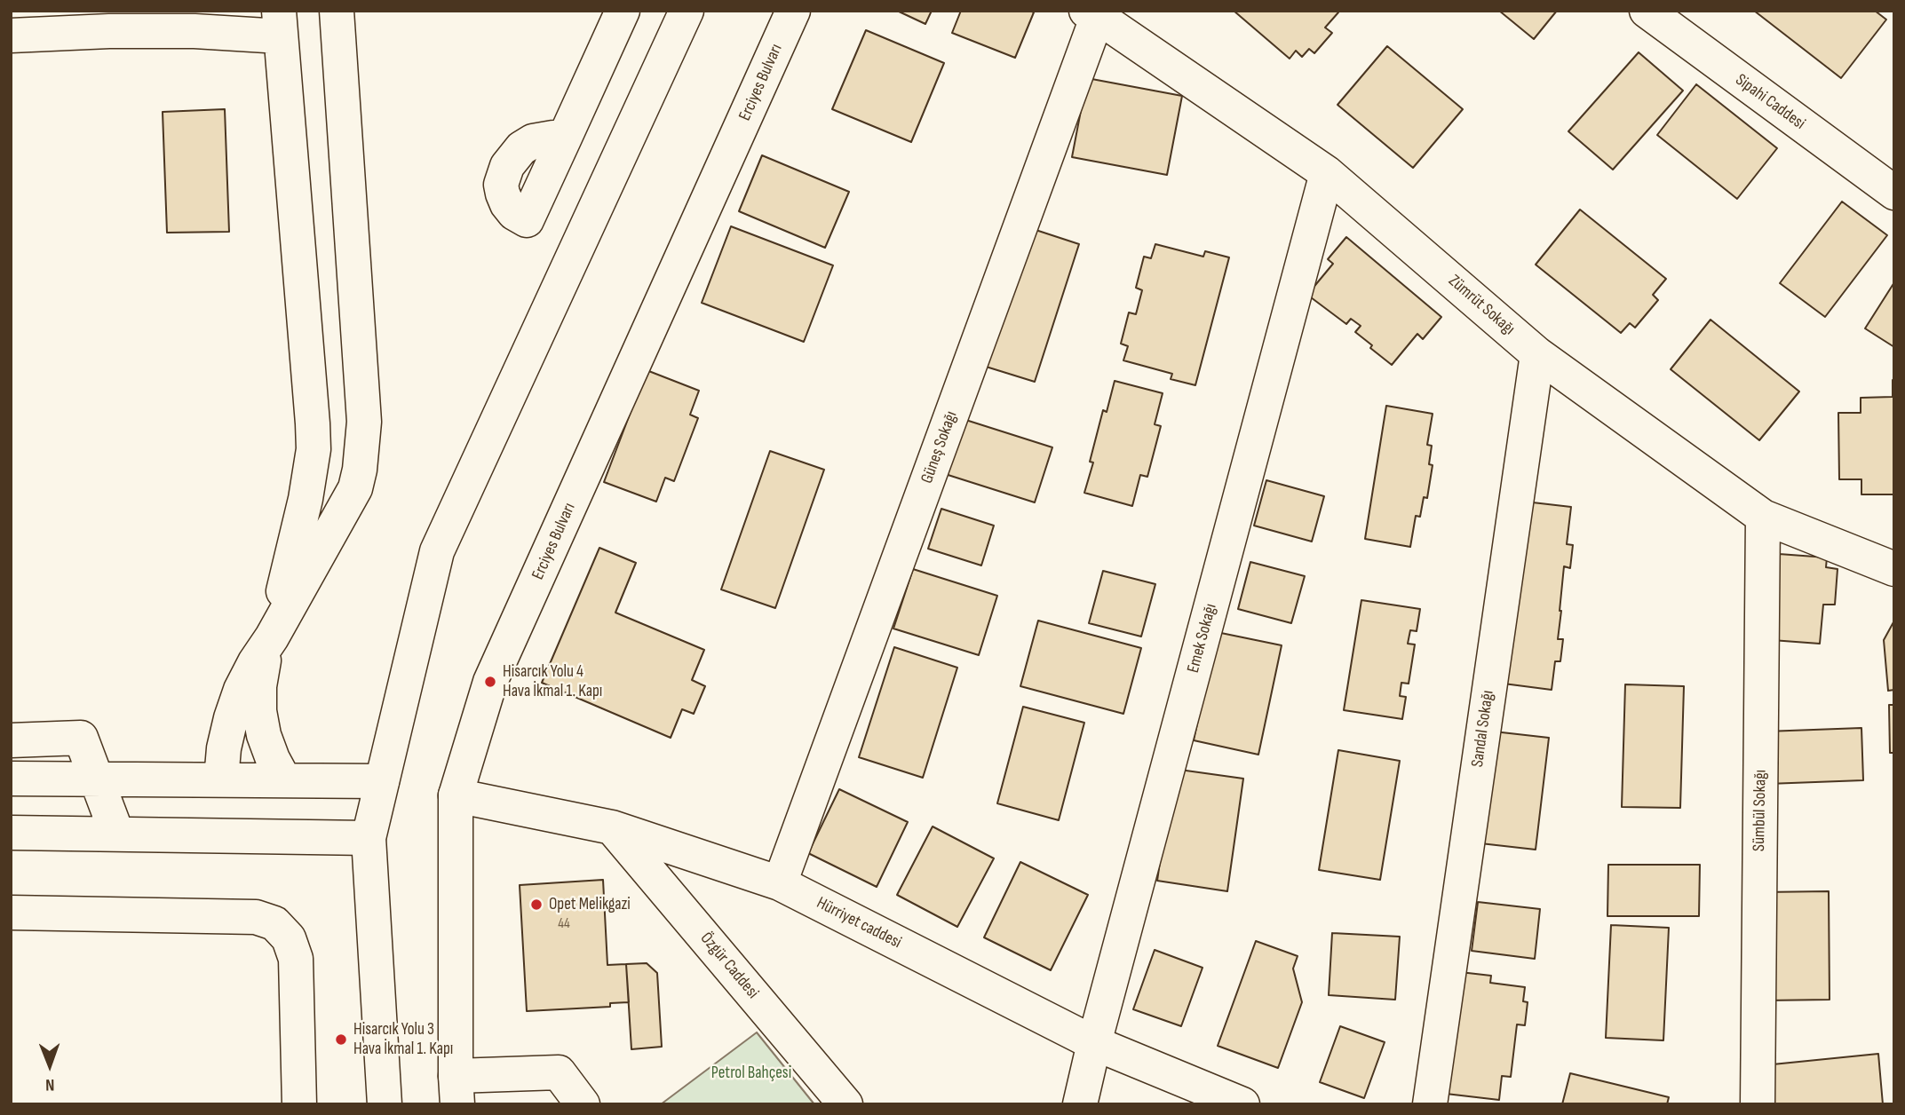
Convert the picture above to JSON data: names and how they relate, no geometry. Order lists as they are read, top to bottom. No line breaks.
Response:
{"streets":{"main road":["Erciyes Bulvarı","Sipahi Caddesi","Zümrüt Sokağı","Güneş Sokağı","Emek Sokağı","Sandal Sokağı","Sümbül Sokağı","Hürriyet caddesi","Özgür Caddesi"]},"crossings":[["Erciyes Bulvarı","Hürriyet caddesi"],["Zümrüt Sokağı","Güneş Sokağı"],["Zümrüt Sokağı","Emek Sokağı"],["Zümrüt Sokağı","Sandal Sokağı"],["Zümrüt Sokağı","Sümbül Sokağı"],["Güneş Sokağı","Hürriyet caddesi"],["Emek Sokağı","Hürriyet caddesi"],["Hürriyet caddesi","Özgür Caddesi"]],"parks":["Petrol Bahçesi"],"places":["Hisarcık Yolu 4 Hava İkmal 1. Kapı","Opet Melikgazi","Hisarcık Yolu 3 Hava İkmal 1. Kapı"],"house_numbers":["44"],"north":"bottom"}
